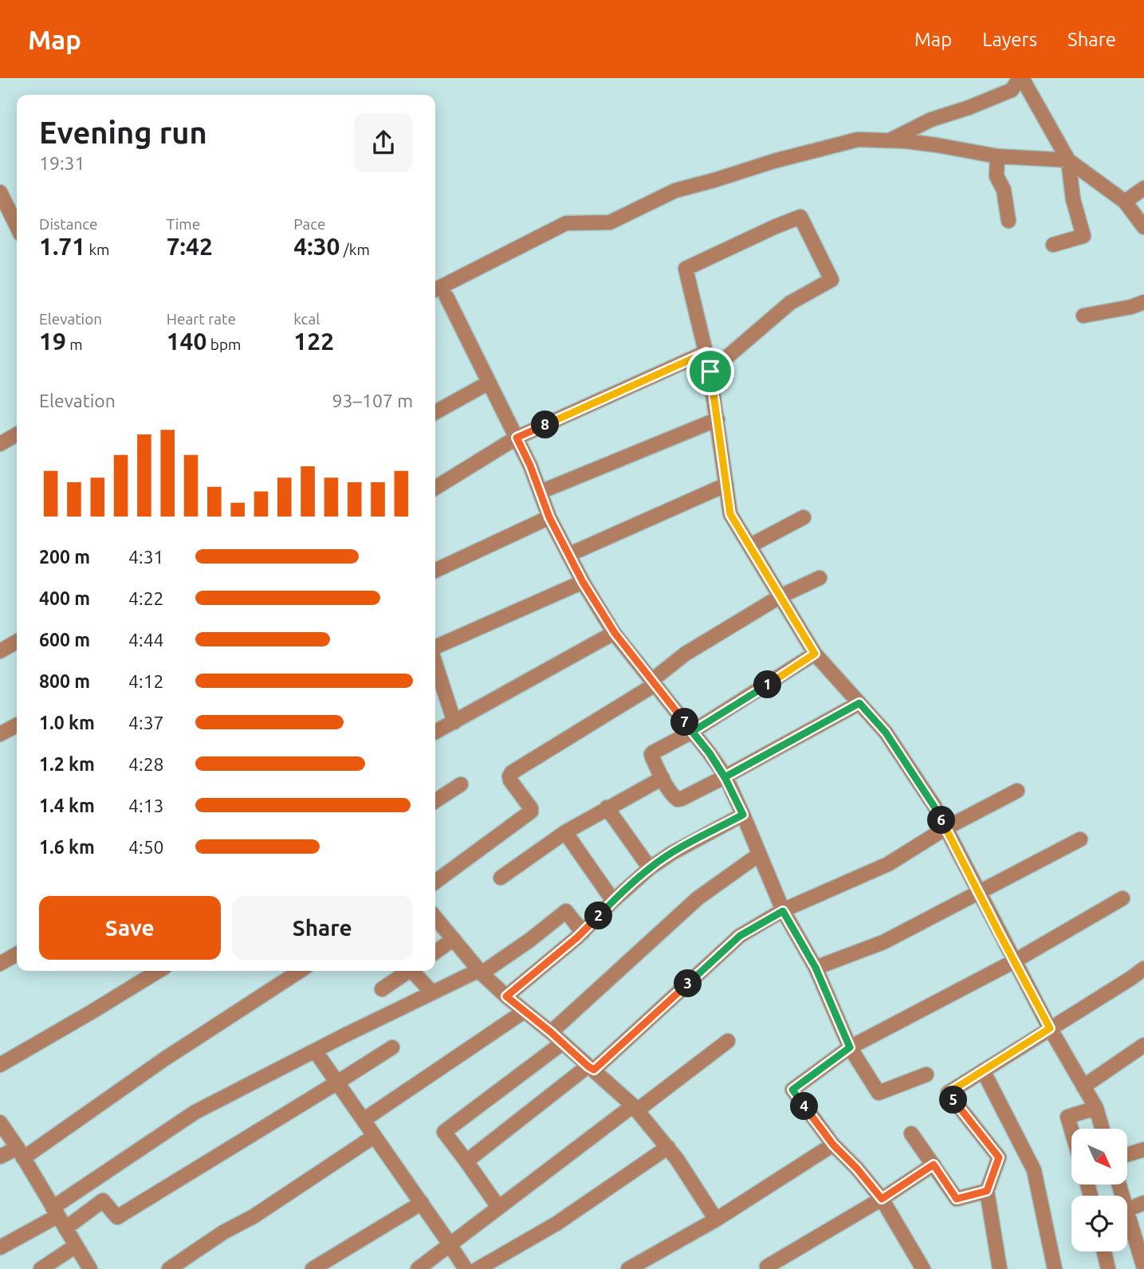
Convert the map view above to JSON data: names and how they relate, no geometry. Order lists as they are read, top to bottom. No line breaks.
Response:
{"north":"bottom right","page":{"header":"Map","nav":["Map","Layers","Share"],"heading":["Evening run","19:31"],"stats":[["Distance","1.71 km"],["Time","7:42"],["Pace","4:30 /km"],["Elevation","19 m"],["Heart rate","140 bpm"],["kcal","122"]],"chart":["Elevation","93–107 m"],"pins":["8","1","7","6","2","3","5","4"],"list":[{"name":"200 m","note":"4:31"},{"name":"400 m","note":"4:22"},{"name":"600 m","note":"4:44"},{"name":"800 m","note":"4:12"},{"name":"1.0 km","note":"4:37"},{"name":"1.2 km","note":"4:28"},{"name":"1.4 km","note":"4:13"},{"name":"1.6 km","note":"4:50"}],"buttons":["Save","Share"]}}
